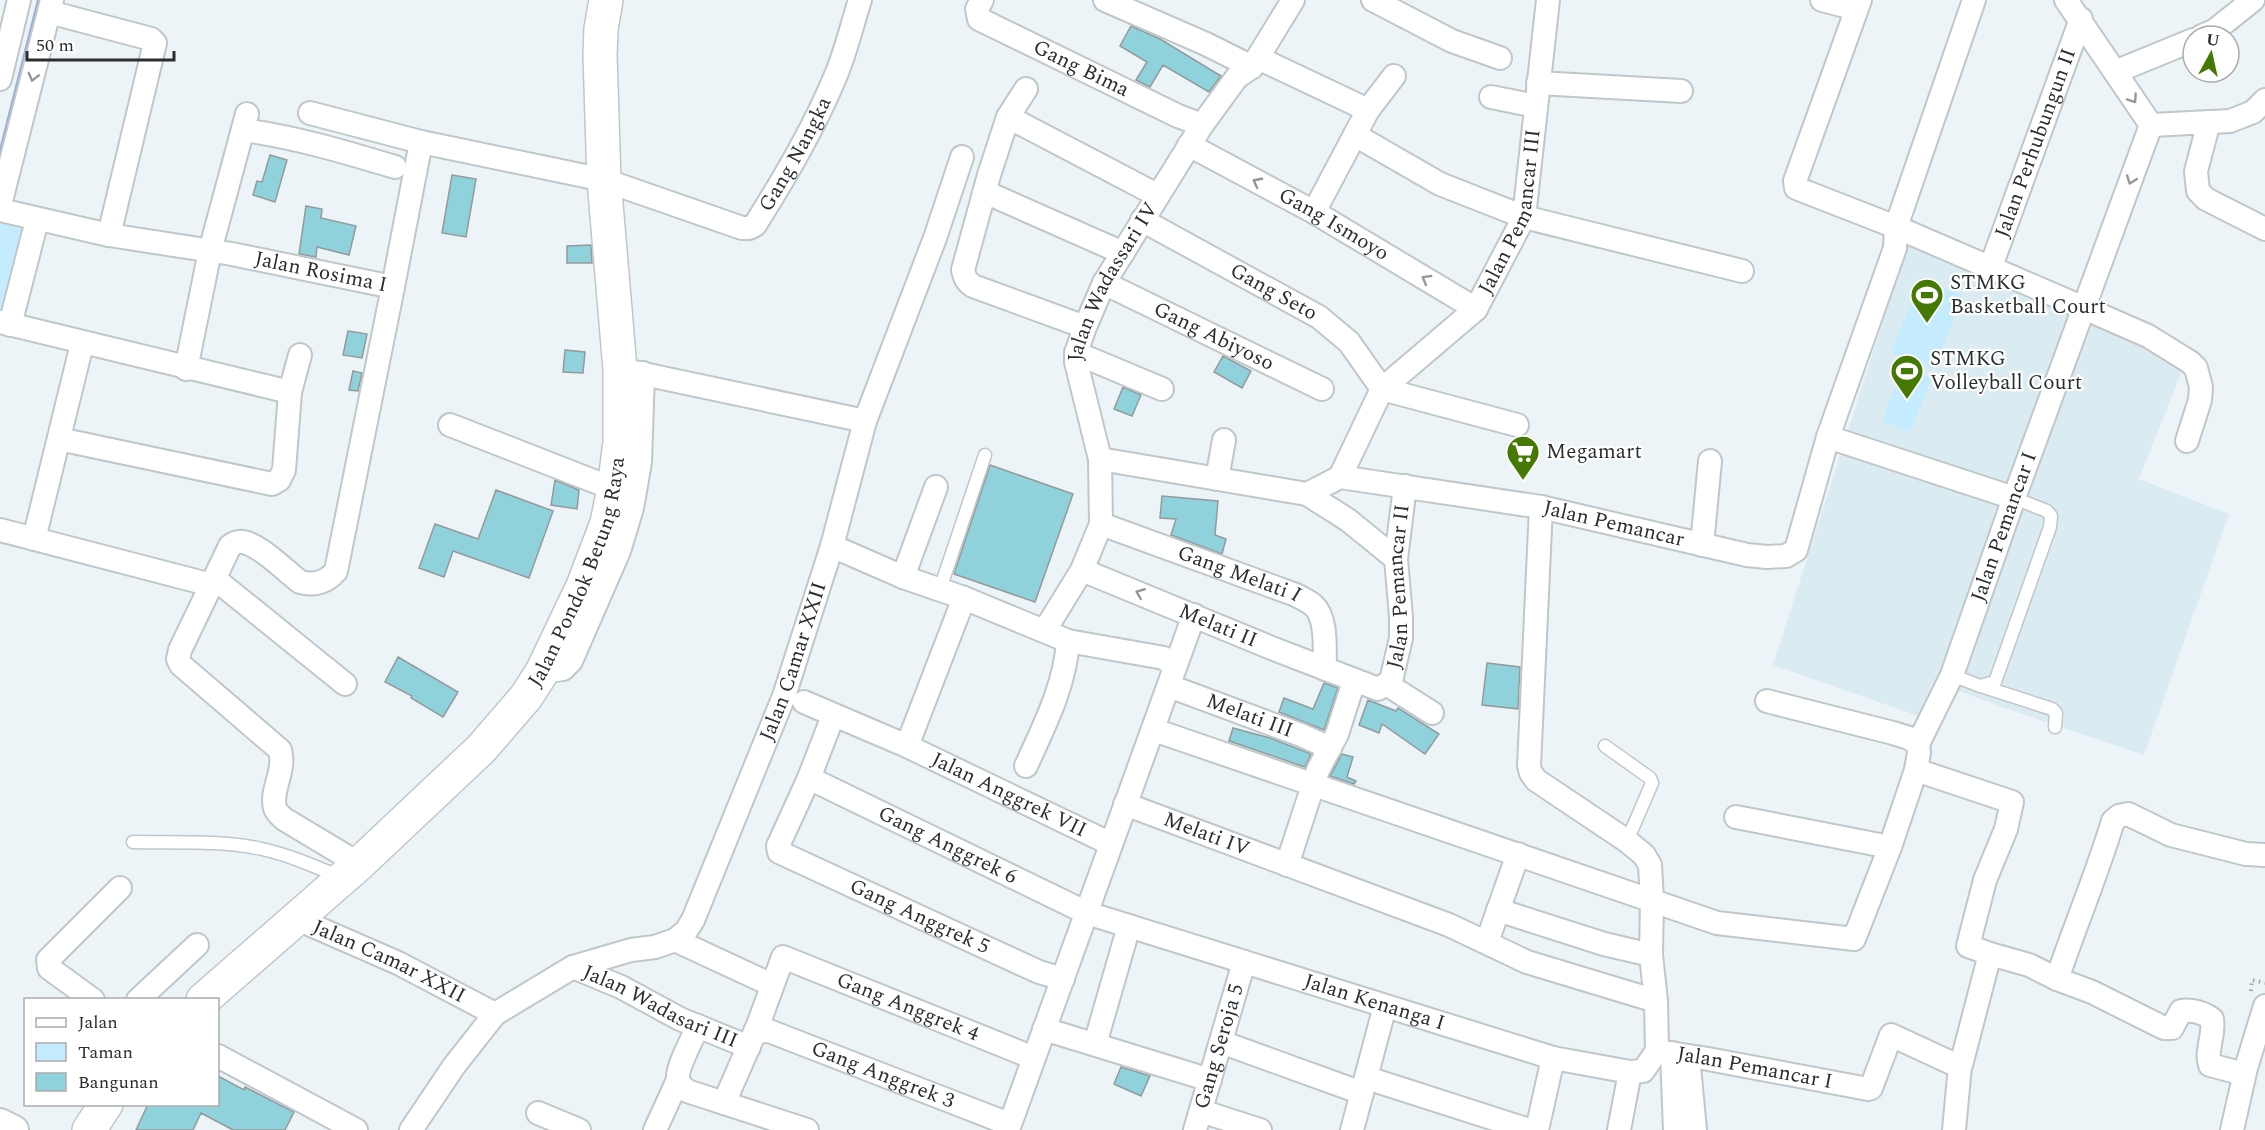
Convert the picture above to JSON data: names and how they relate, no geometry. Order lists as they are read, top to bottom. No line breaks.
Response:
{"streets":{"main road":["Jalan Pondok Betung Raya"],"street":["Gang Bima","Jalan Perhubungun II","Gang Nangka","Jalan Pemancar III","Gang Ismoyo","Jalan Rosima I","Jalan Wadassari IV","Gang Seto","Gang Abiyoso","Jalan Pemancar","Jalan Pemancar I","Gang Melati I","Jalan Pemancar II","Melati II","Jalan Camar XXII","Melati III","Jalan Anggrek VII","Melati IV","Gang Anggrek 6","Gang Anggrek 5","Jalan Kenanga I","Jalan Wadasari III","Gang Anggrek 4","Gang Seroja 5","Gang Anggrek 3"]},"crossings":[["Gang Bima","Jalan Wadassari IV"],["Gang Nangka","Jalan Pondok Betung Raya"],["Jalan Pemancar III","Gang Ismoyo"],["Jalan Pemancar III","Gang Seto"],["Jalan Pemancar III","Jalan Pemancar"],["Gang Ismoyo","Jalan Wadassari IV"],["Jalan Wadassari IV","Gang Seto"],["Jalan Wadassari IV","Gang Abiyoso"],["Jalan Wadassari IV","Gang Melati I"],["Jalan Wadassari IV","Melati II"],["Jalan Pemancar","Jalan Pemancar I"],["Jalan Pemancar","Jalan Pemancar II"],["Jalan Pemancar I","Melati IV"],["Gang Melati I","Melati II"],["Jalan Pemancar II","Melati II"],["Jalan Camar XXII","Jalan Wadasari III"],["Gang Anggrek 6","Gang Anggrek 5"],["Gang Anggrek 6","Jalan Kenanga I"],["Jalan Kenanga I","Gang Seroja 5"],["Jalan Wadasari III","Gang Anggrek 4"],["Jalan Wadasari III","Gang Anggrek 3"],["Gang Anggrek 4","Gang Anggrek 3"]],"places":{"sports":["STMKG Basketball Court","STMKG Volleyball Court"],"supermarket":["Megamart"]},"legend":["Jalan","Taman","Bangunan"],"scale_bar":"50 m","north":"top"}
